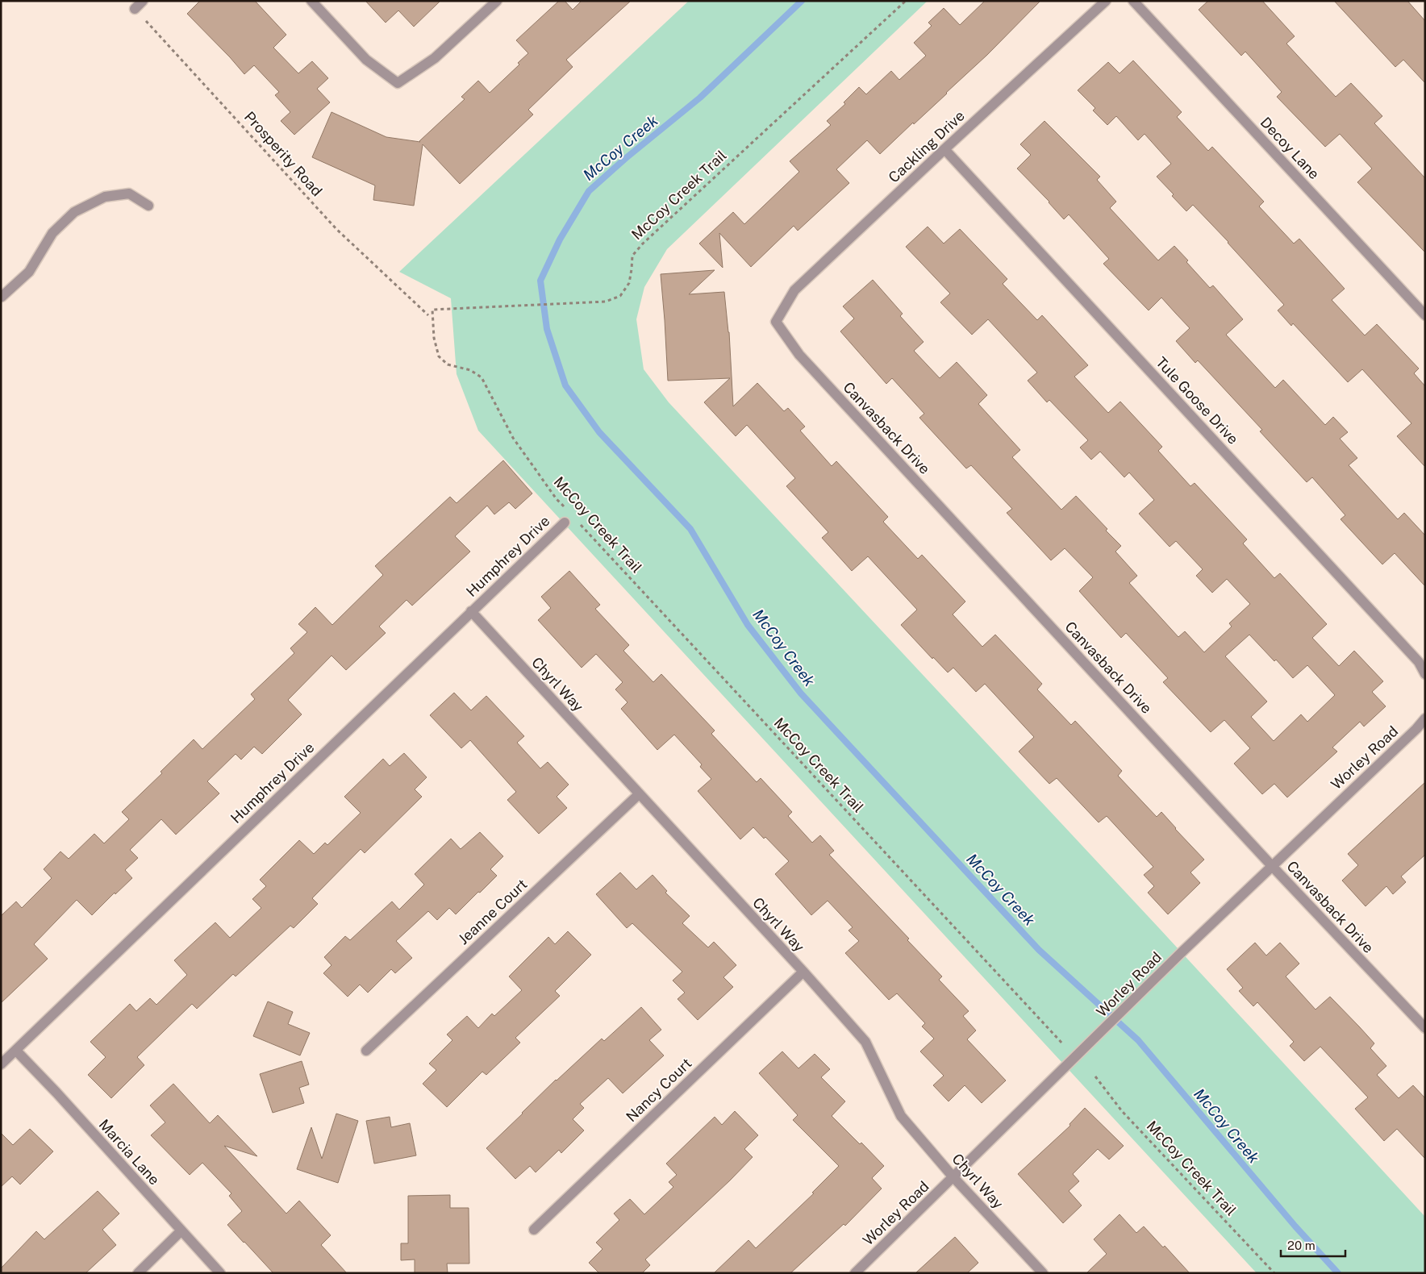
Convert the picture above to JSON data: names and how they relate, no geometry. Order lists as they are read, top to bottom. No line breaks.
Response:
{"streets":{"street":["Cackling Drive","Decoy Lane","Tule Goose Drive","Canvasback Drive","Humphrey Drive","Chyrl Way","Worley Road","Jeanne Court","Nancy Court","Marcia Lane"],"path":["Prosperity Road","McCoy Creek Trail"]},"crossings":[["Cackling Drive","Tule Goose Drive"],["Cackling Drive","Canvasback Drive"],["Canvasback Drive","Worley Road"],["Humphrey Drive","Chyrl Way"],["Humphrey Drive","Marcia Lane"],["Chyrl Way","Worley Road"],["Chyrl Way","Jeanne Court"],["Chyrl Way","Nancy Court"]],"water":["McCoy Creek"],"scale_bar":"20 m"}
